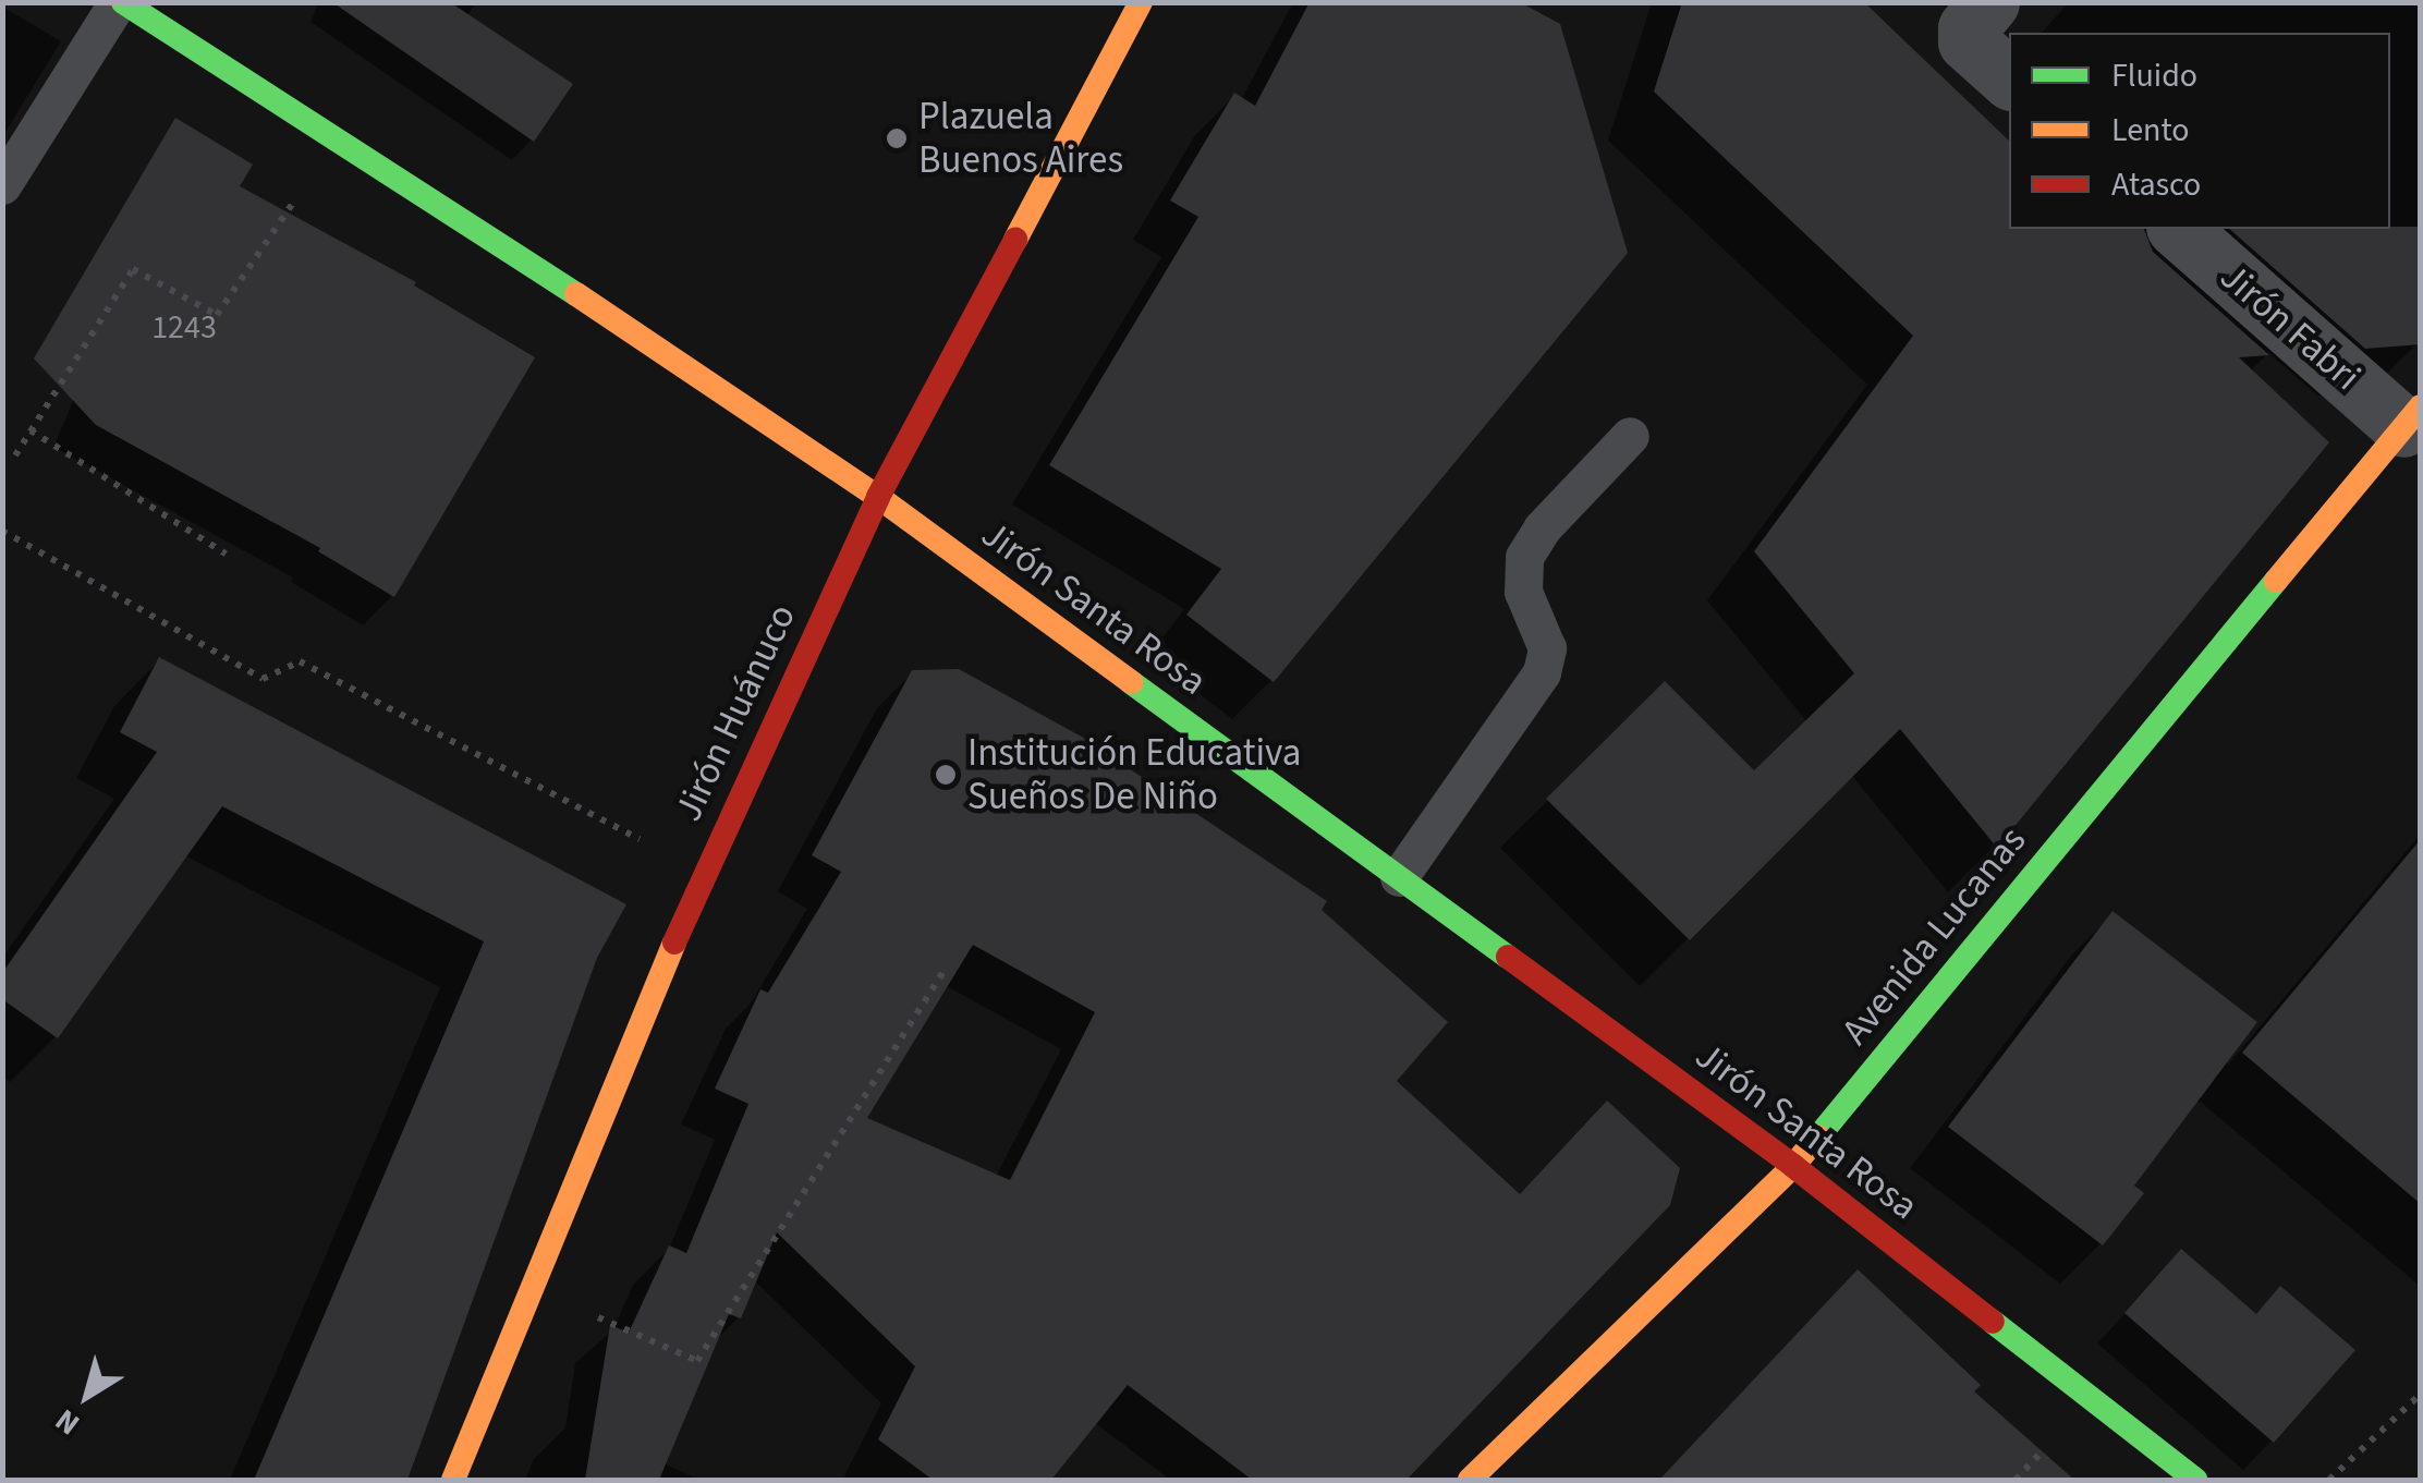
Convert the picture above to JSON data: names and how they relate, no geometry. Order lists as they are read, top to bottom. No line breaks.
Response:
{"streets":{"street":["Jirón Fabri","Jirón Santa Rosa","Jirón Huánuco","Avenida Lucanas"]},"crossings":[["Jirón Fabri","Avenida Lucanas"],["Jirón Santa Rosa","Jirón Huánuco"],["Jirón Santa Rosa","Avenida Lucanas"]],"places":["Plazuela Buenos Aires","Institución Educativa Sueños De Niño"],"house_numbers":["1243"],"legend":["Fluido","Lento","Atasco"],"north":"bottom left"}
